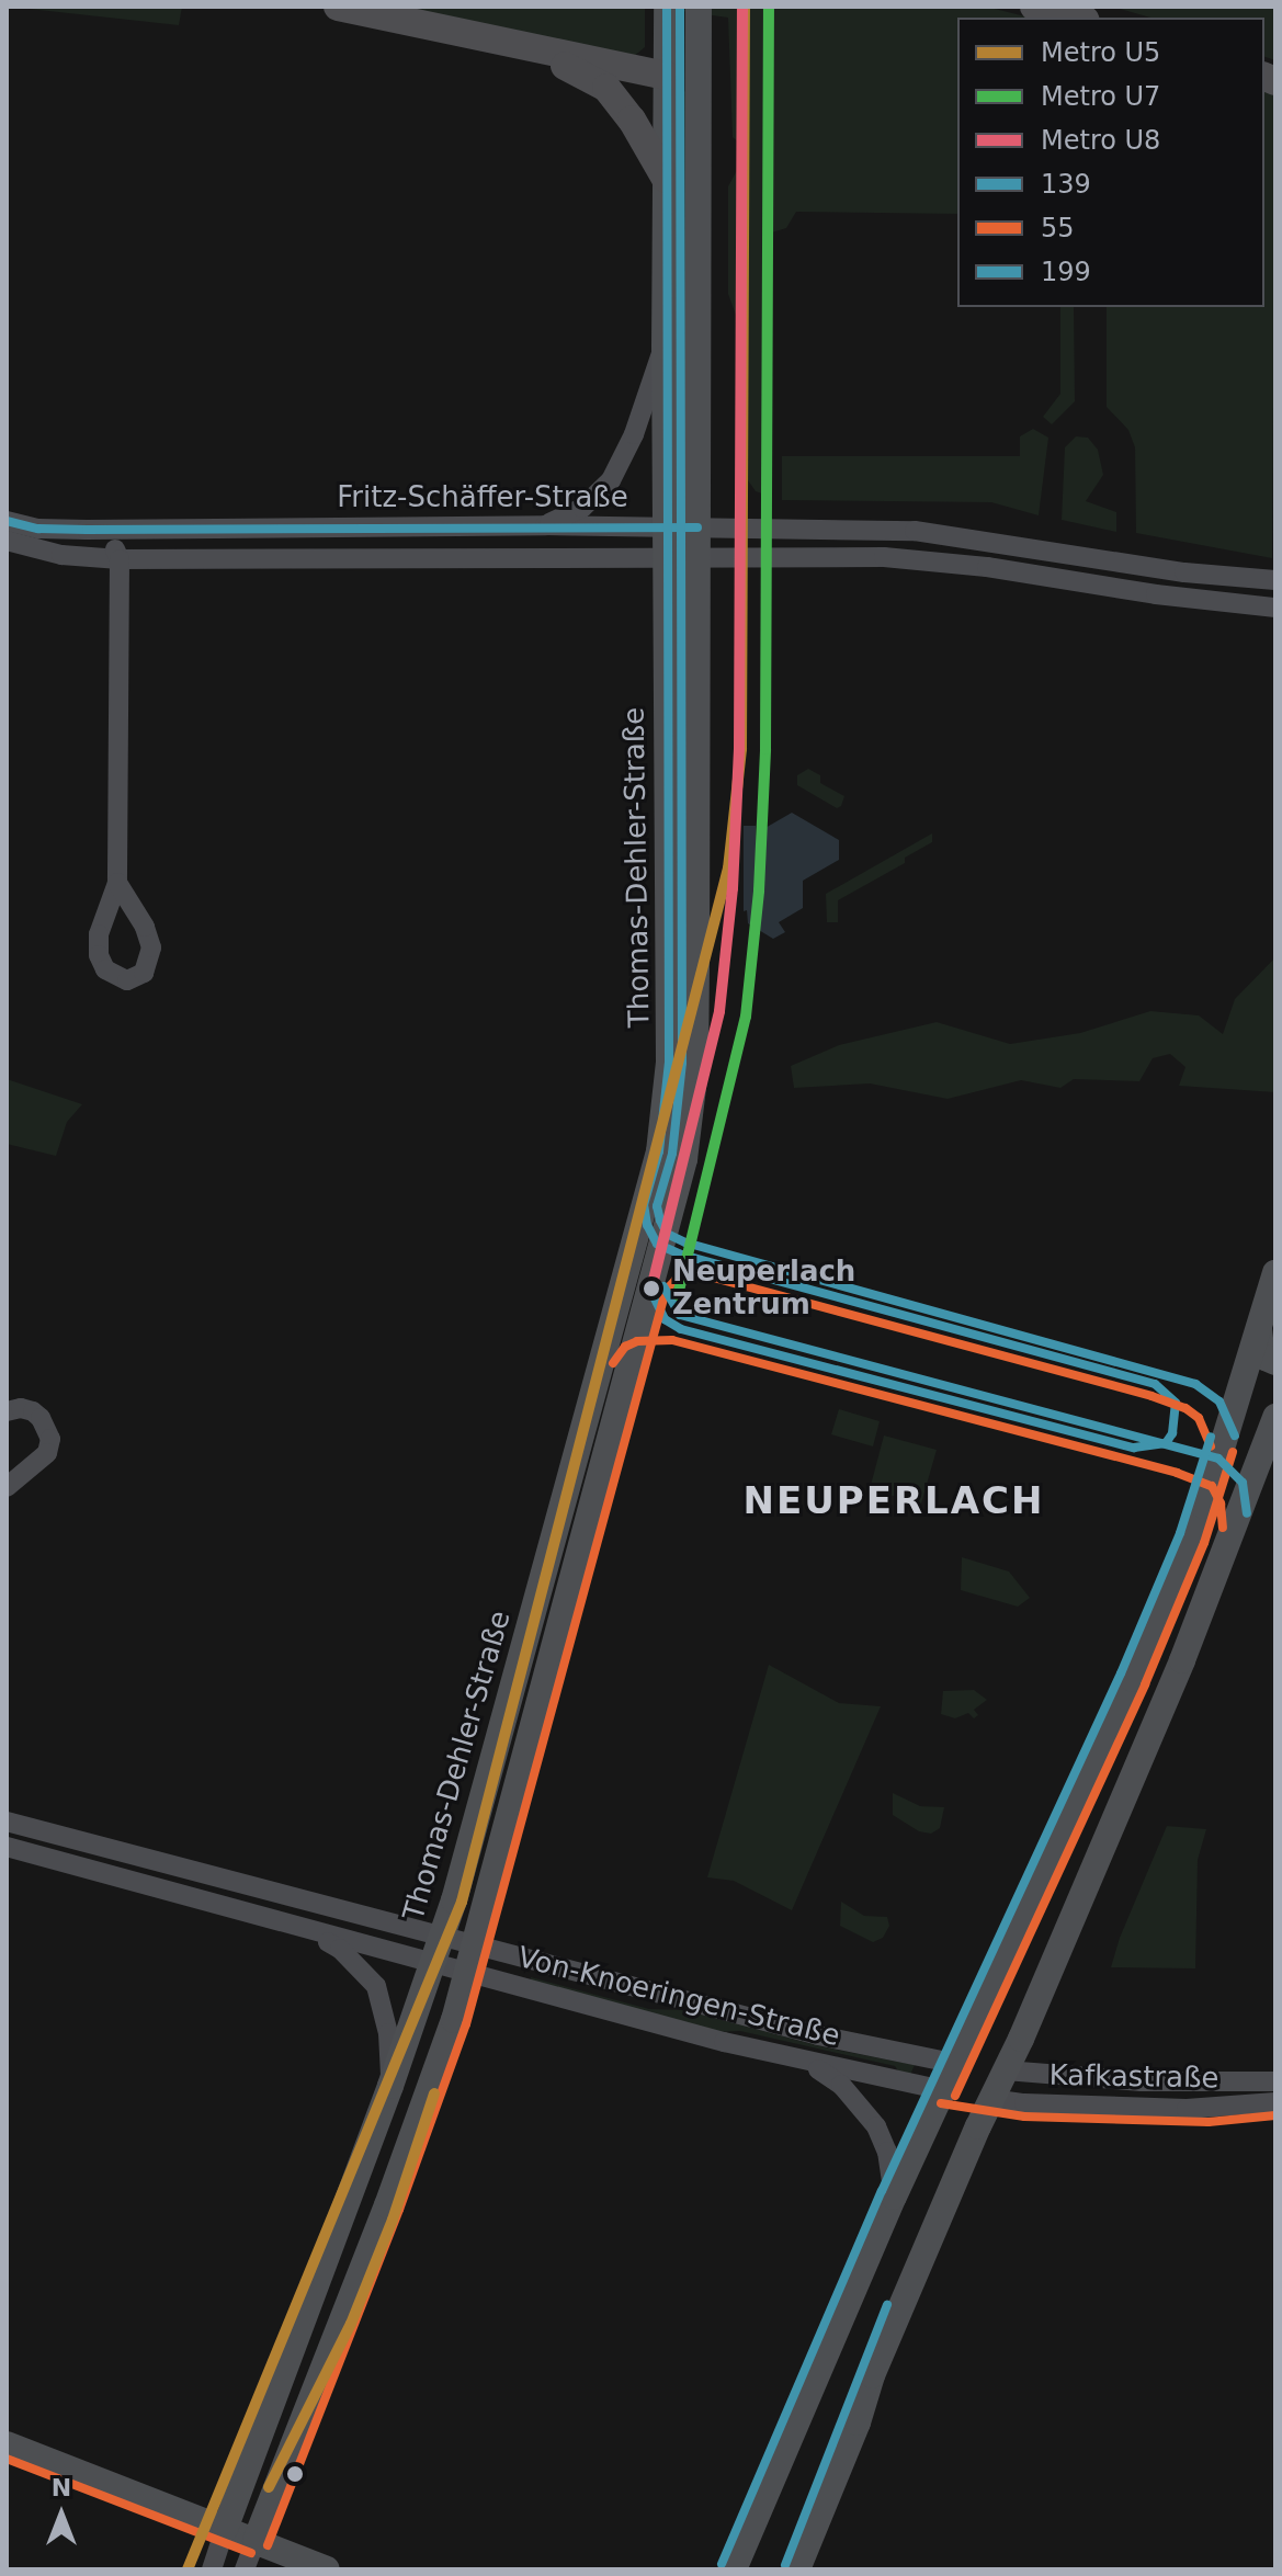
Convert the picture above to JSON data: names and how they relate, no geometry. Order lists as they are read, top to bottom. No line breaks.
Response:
{"streets":{"main road":["Thomas-Dehler-Straße","Von-Knoeringen-Straße"],"street":["Fritz-Schäffer-Straße","Kafkastraße"]},"crossings":[["Fritz-Schäffer-Straße","Thomas-Dehler-Straße"],["Thomas-Dehler-Straße","Von-Knoeringen-Straße"],["Von-Knoeringen-Straße","Kafkastraße"]],"districts":["NEUPERLACH"],"places":["Neuperlach Zentrum"],"lines":["metro line U5","metro line U7","metro line U8","transit line 139","transit line 199","transit line 55"],"legend":["Metro U5","Metro U7","Metro U8","139","55","199"],"north":"top"}
